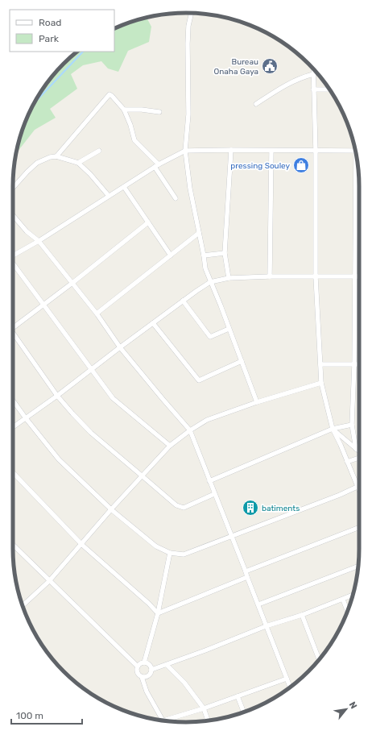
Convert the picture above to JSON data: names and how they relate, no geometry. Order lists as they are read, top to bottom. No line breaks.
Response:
{"places":{"public building":["Bureau Onaha Gaya"],"shop":["pressing Souley"],"building":["batiments"]},"legend":["Road","Park"],"scale_bar":"100 m","north":"top right"}
